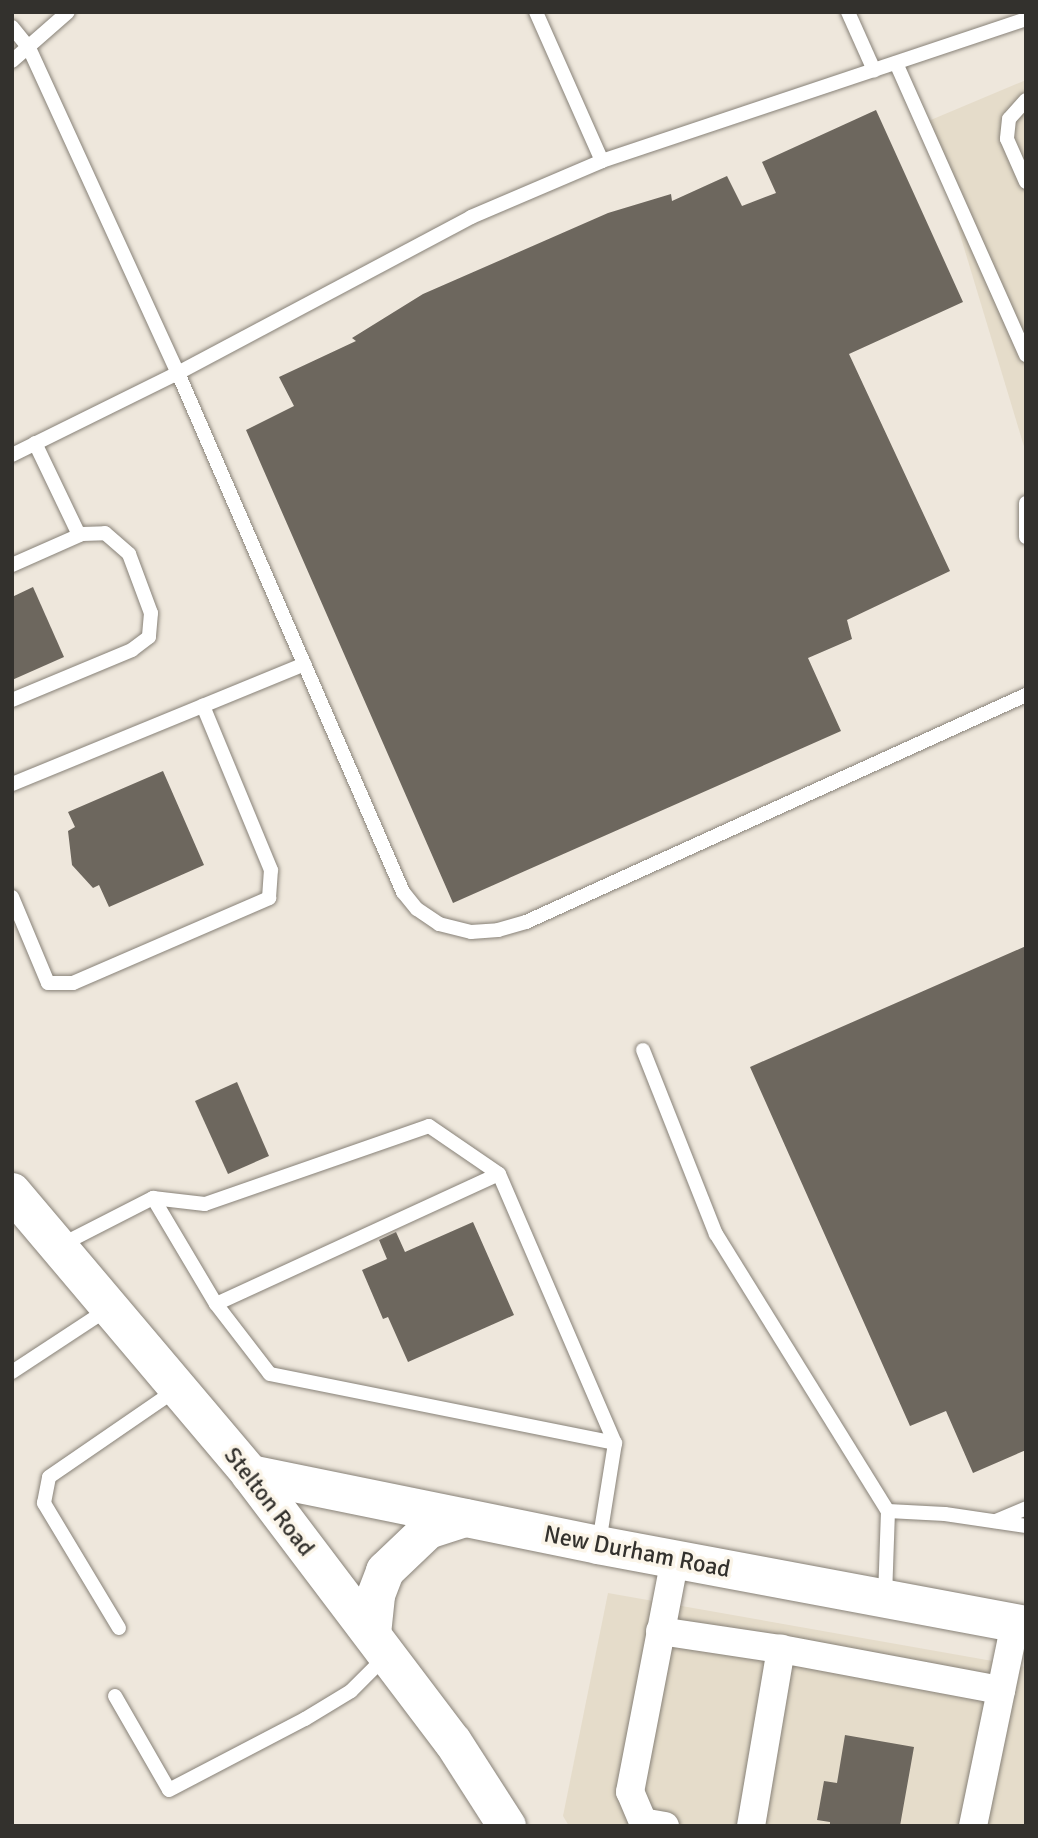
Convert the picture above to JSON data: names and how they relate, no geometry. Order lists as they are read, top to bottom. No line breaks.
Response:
{"streets":{"main road":["Stelton Road","New Durham Road"]},"crossings":[["Stelton Road","New Durham Road"]]}
